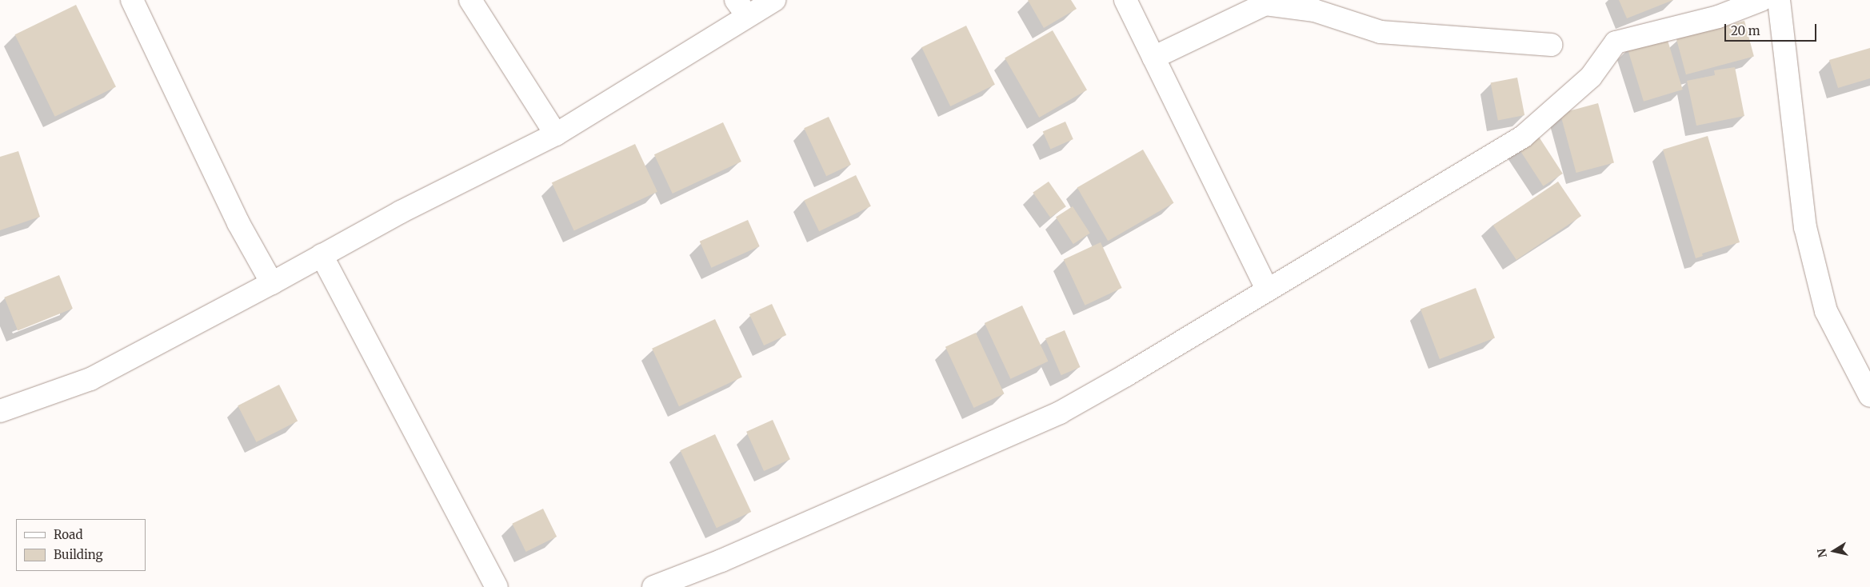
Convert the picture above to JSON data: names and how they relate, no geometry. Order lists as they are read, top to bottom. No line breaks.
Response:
{"legend":["Road","Building"],"scale_bar":"20 m","north":"left"}
